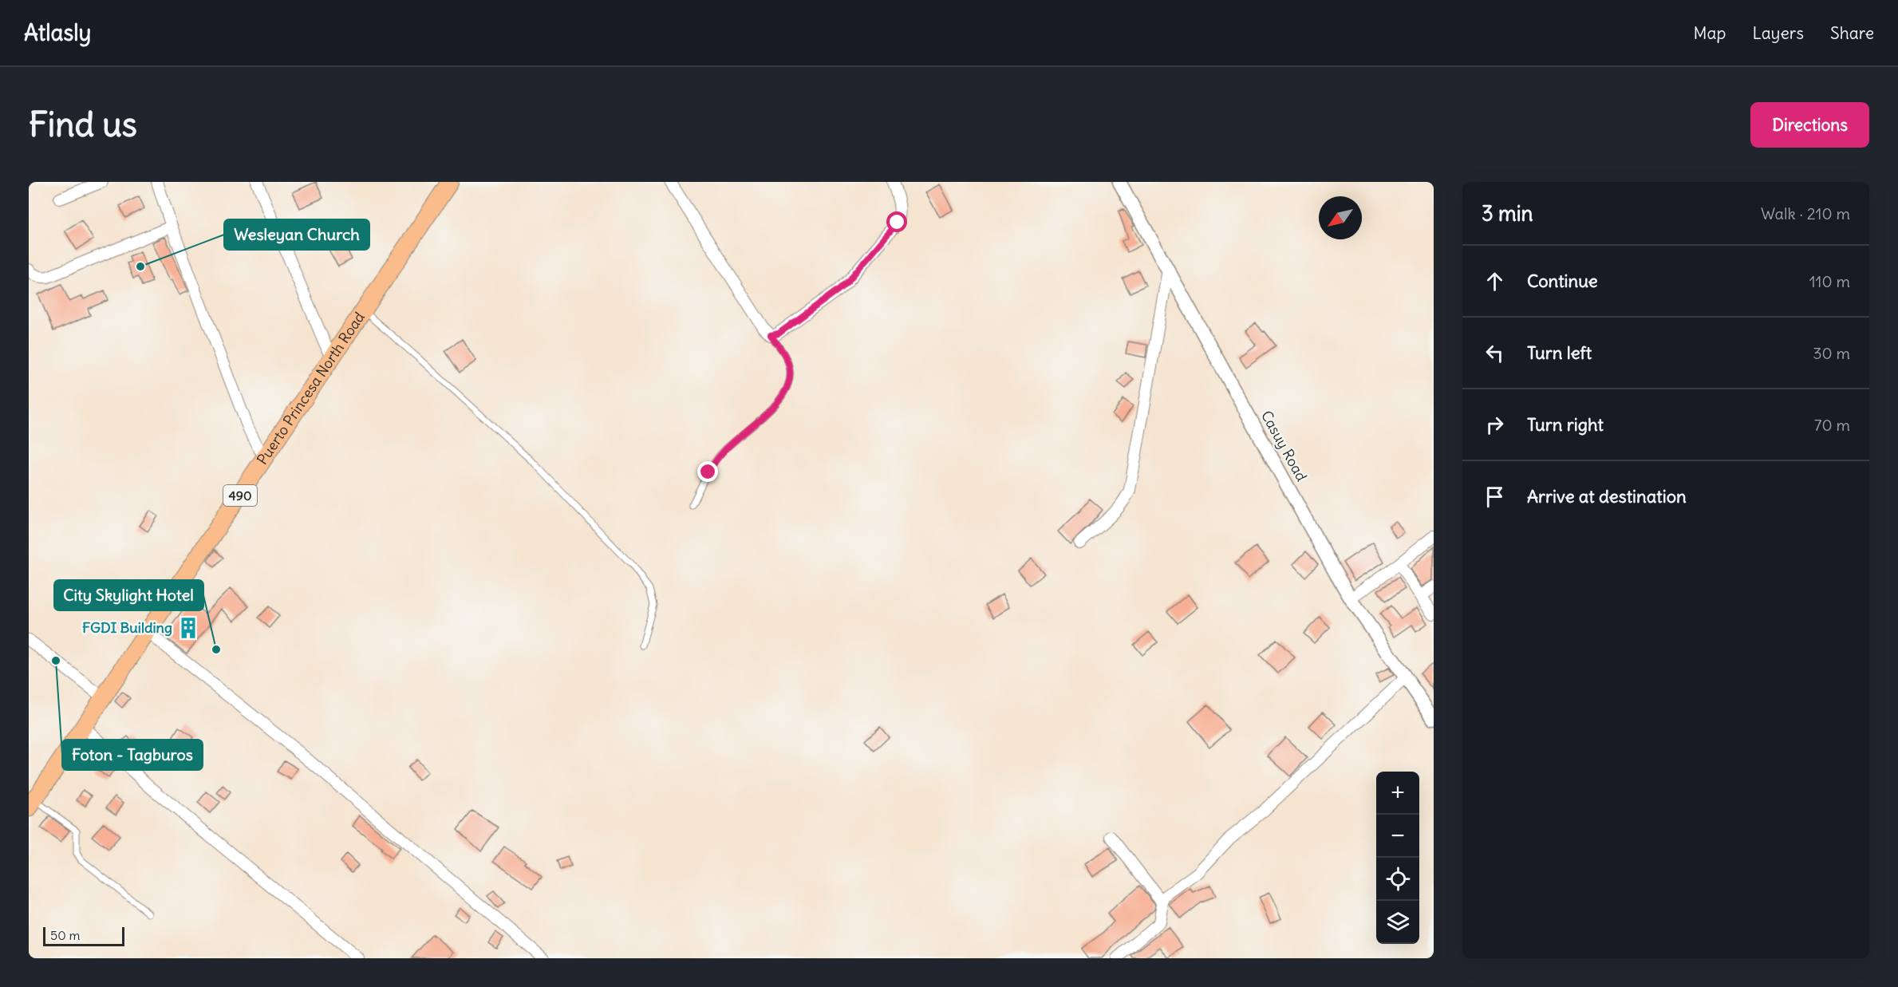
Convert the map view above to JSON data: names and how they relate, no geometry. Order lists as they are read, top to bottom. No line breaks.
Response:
{"streets":{"main road":["Puerto Princesa North Road","490"],"street":["Casuy Road"]},"places":{"other":["Wesleyan Church","City Skylight Hotel","Foton - Tagburos"],"building":["FGDI Building"]},"scale_bar":"50 m","north":"bottom left","page":{"header":"Atlasly","nav":["Map","Layers","Share"],"buttons":"Directions","title":"Find us","heading":["3 min","Walk · 210 m"],"list":[["Continue","110 m"],["Turn left","30 m"],["Turn right","70 m"],"Arrive at destination"],"map_buttons":["+","−"],"scale":"50 m"}}
